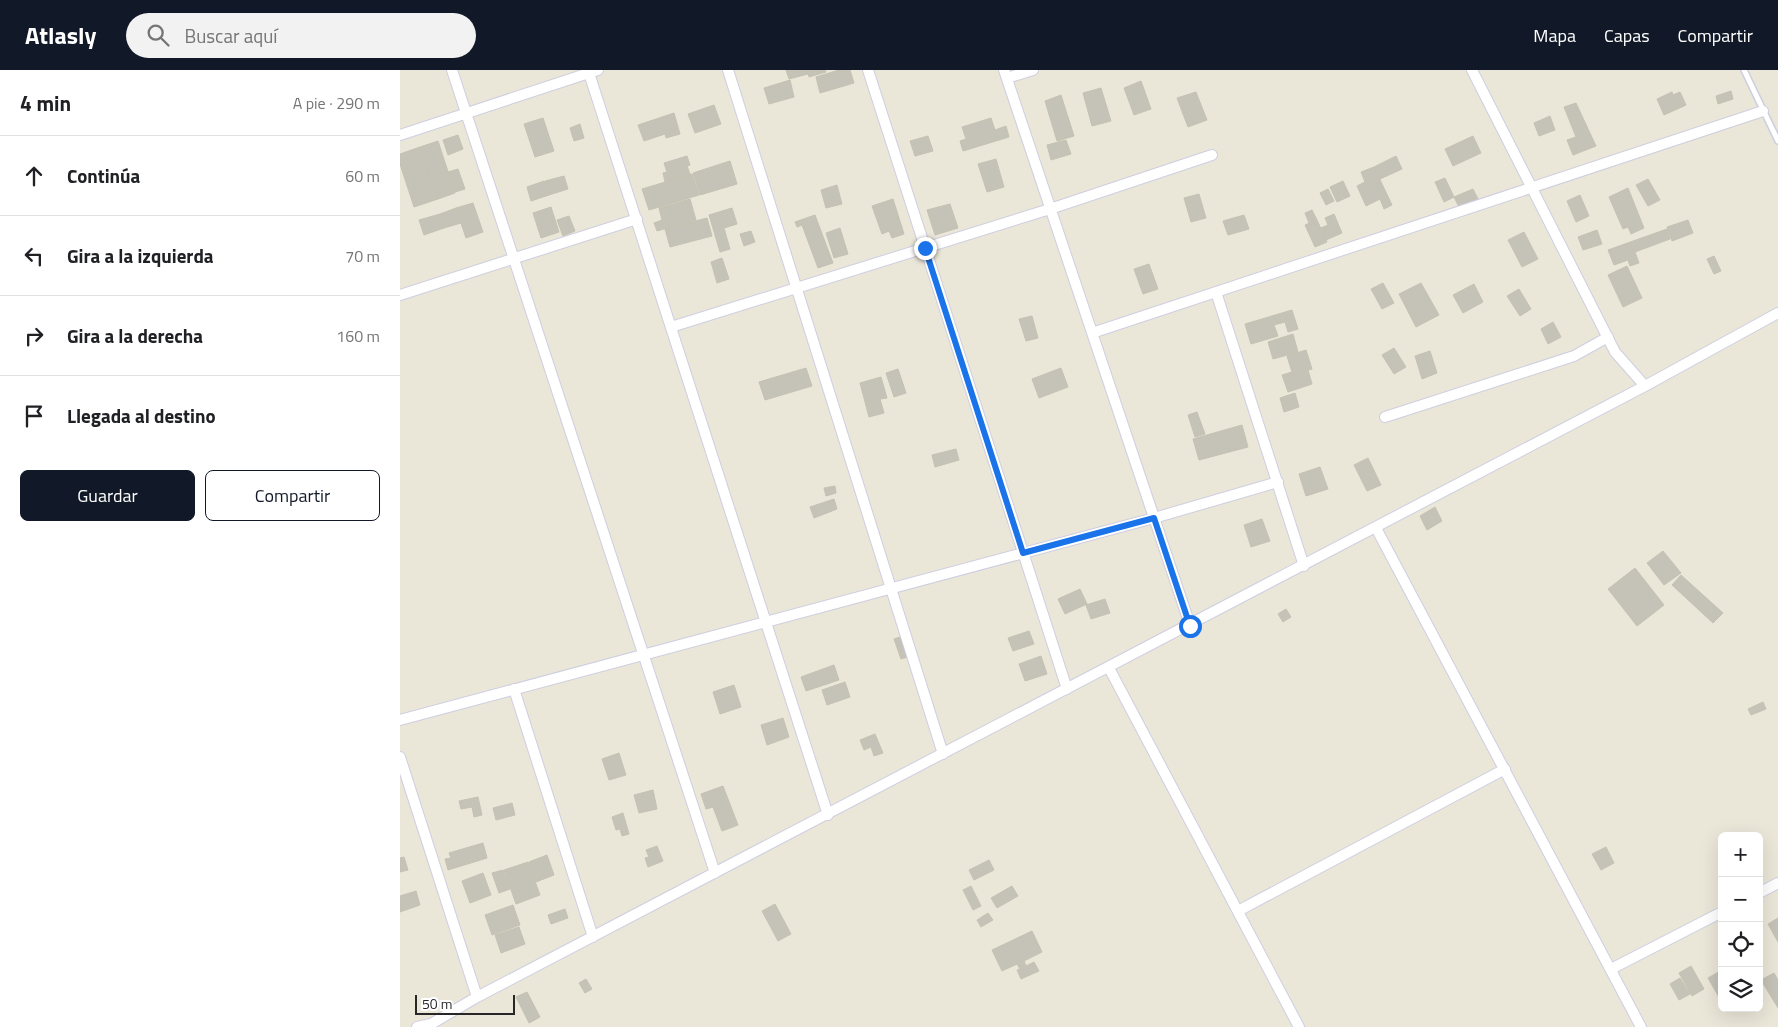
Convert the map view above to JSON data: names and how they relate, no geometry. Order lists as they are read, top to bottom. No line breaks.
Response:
{"scale_bar":"50 m","page":{"header":"Atlasly","search":"Buscar aquí","nav":["Mapa","Capas","Compartir"],"heading":["4 min","A pie · 290 m"],"list":[["Continúa","60 m"],["Gira a la izquierda","70 m"],["Gira a la derecha","160 m"],"Llegada al destino"],"buttons":["Guardar","Compartir"],"map_buttons":["+","−"],"scale":"50 m"}}
